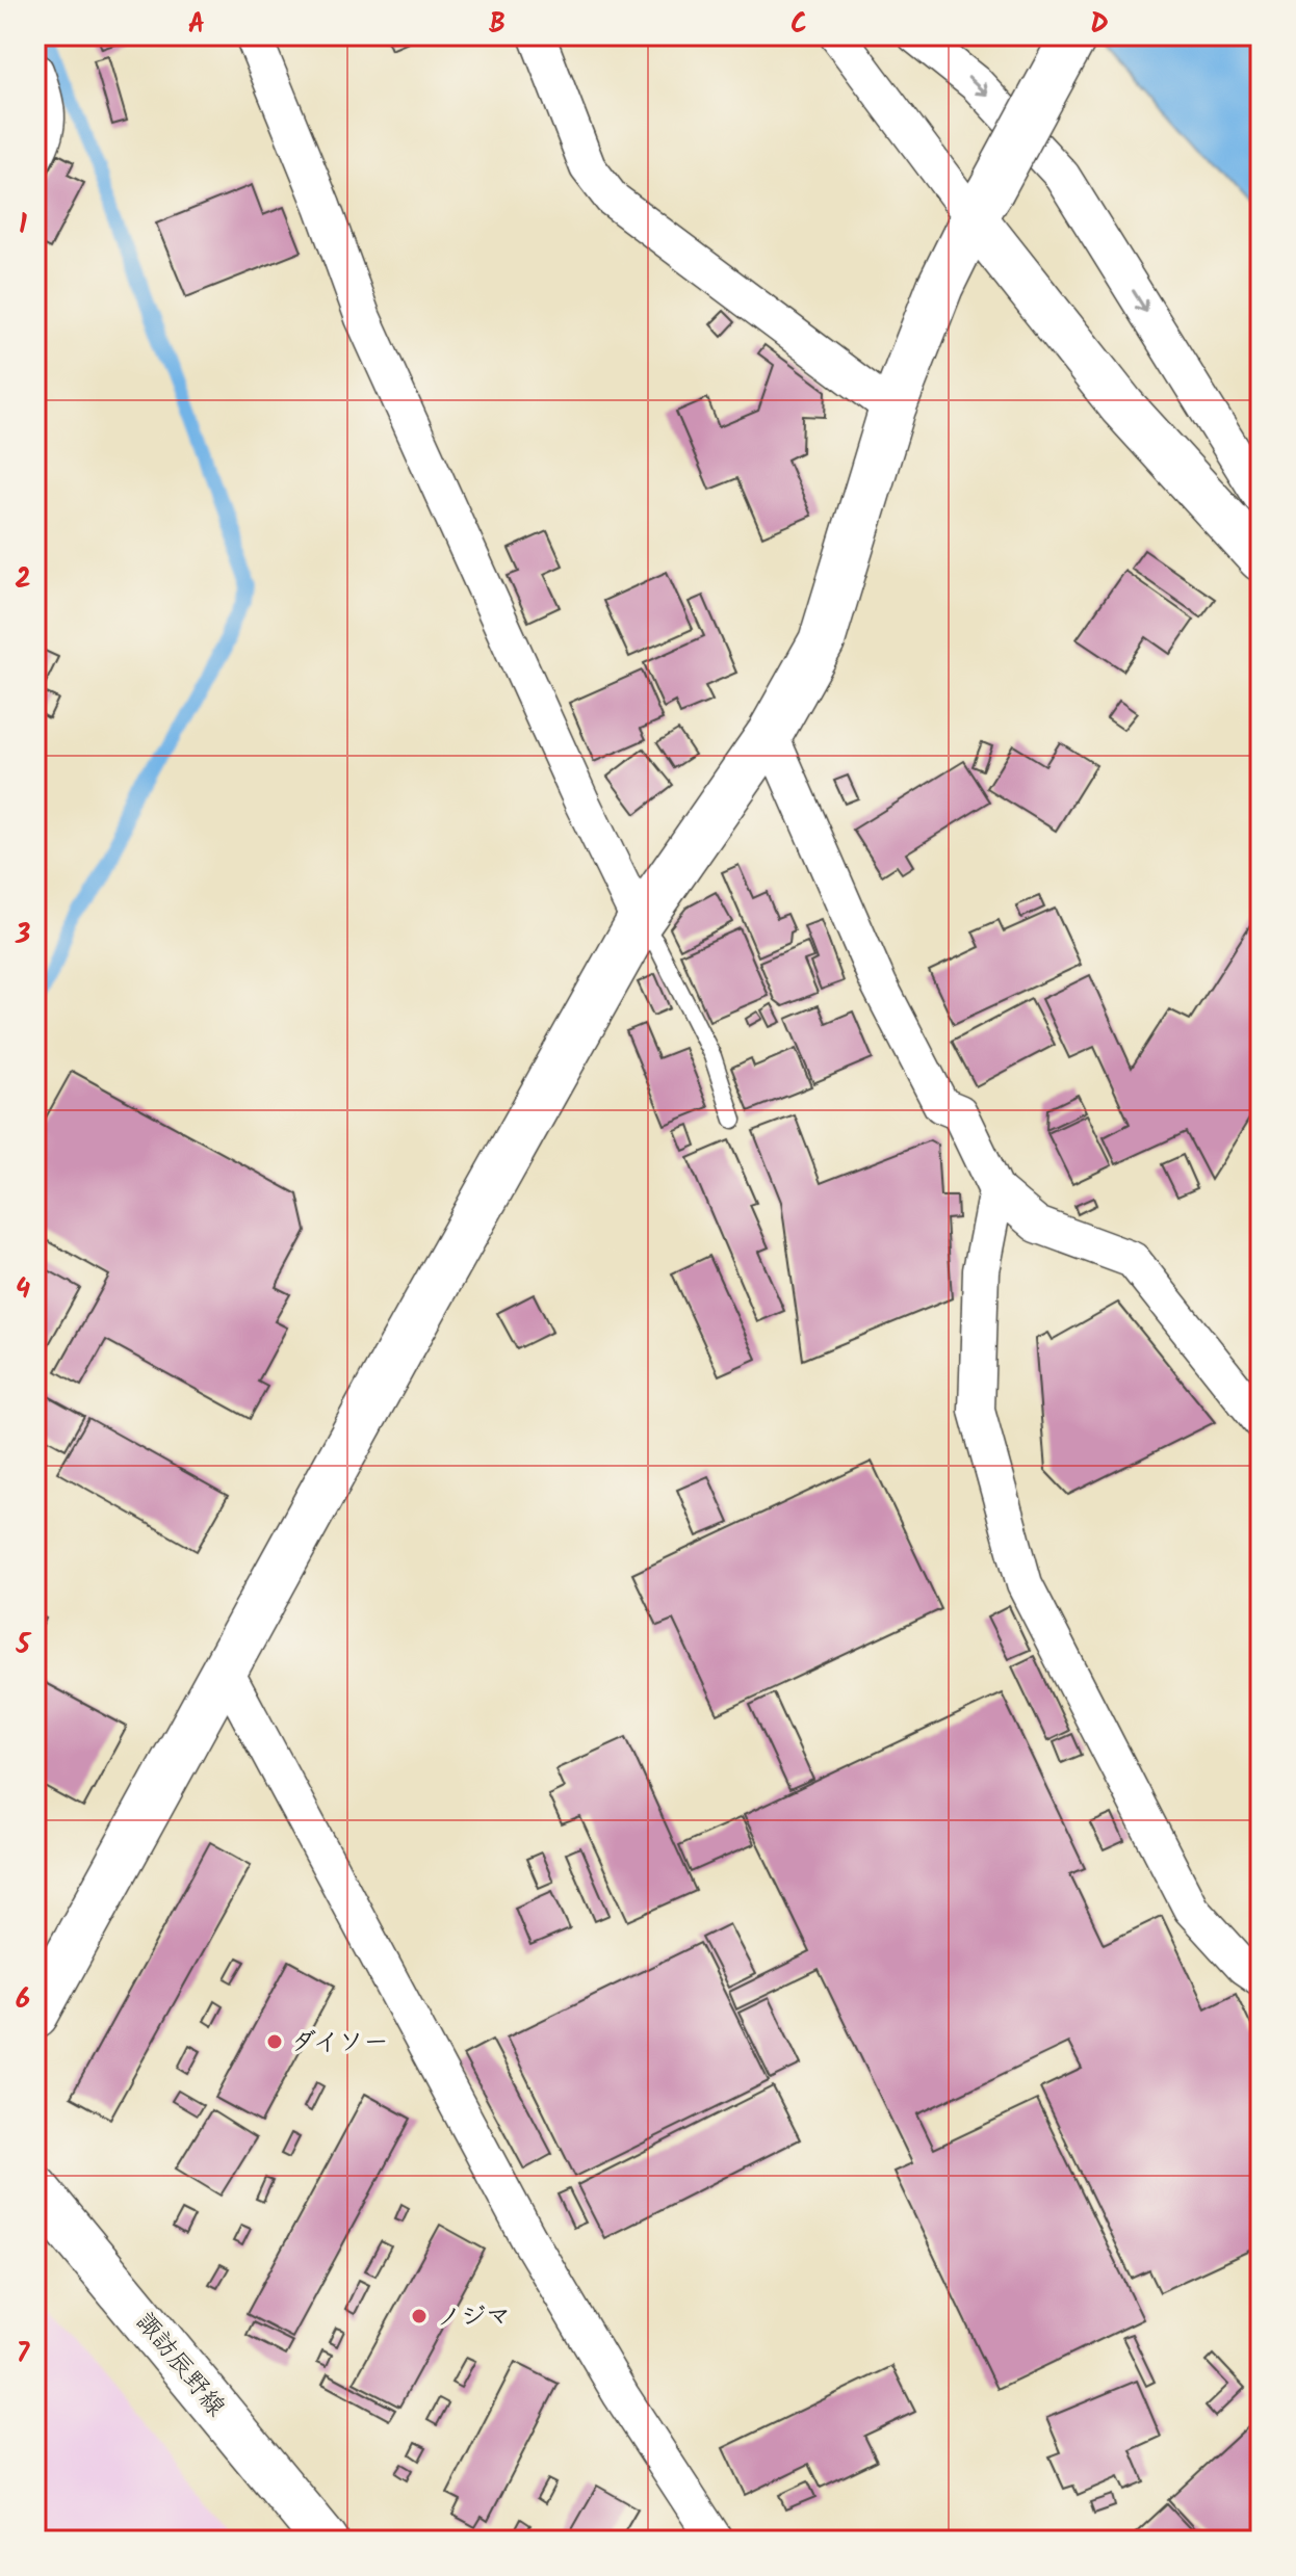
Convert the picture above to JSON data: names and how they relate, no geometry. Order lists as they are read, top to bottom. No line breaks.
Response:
{"streets":{"street":["諏訪辰野線"]},"places":["ダイソー","ノジマ"],"grid":{"columns":["A","B","C","D"],"rows":["1","2","3","4","5","6","7"]}}
